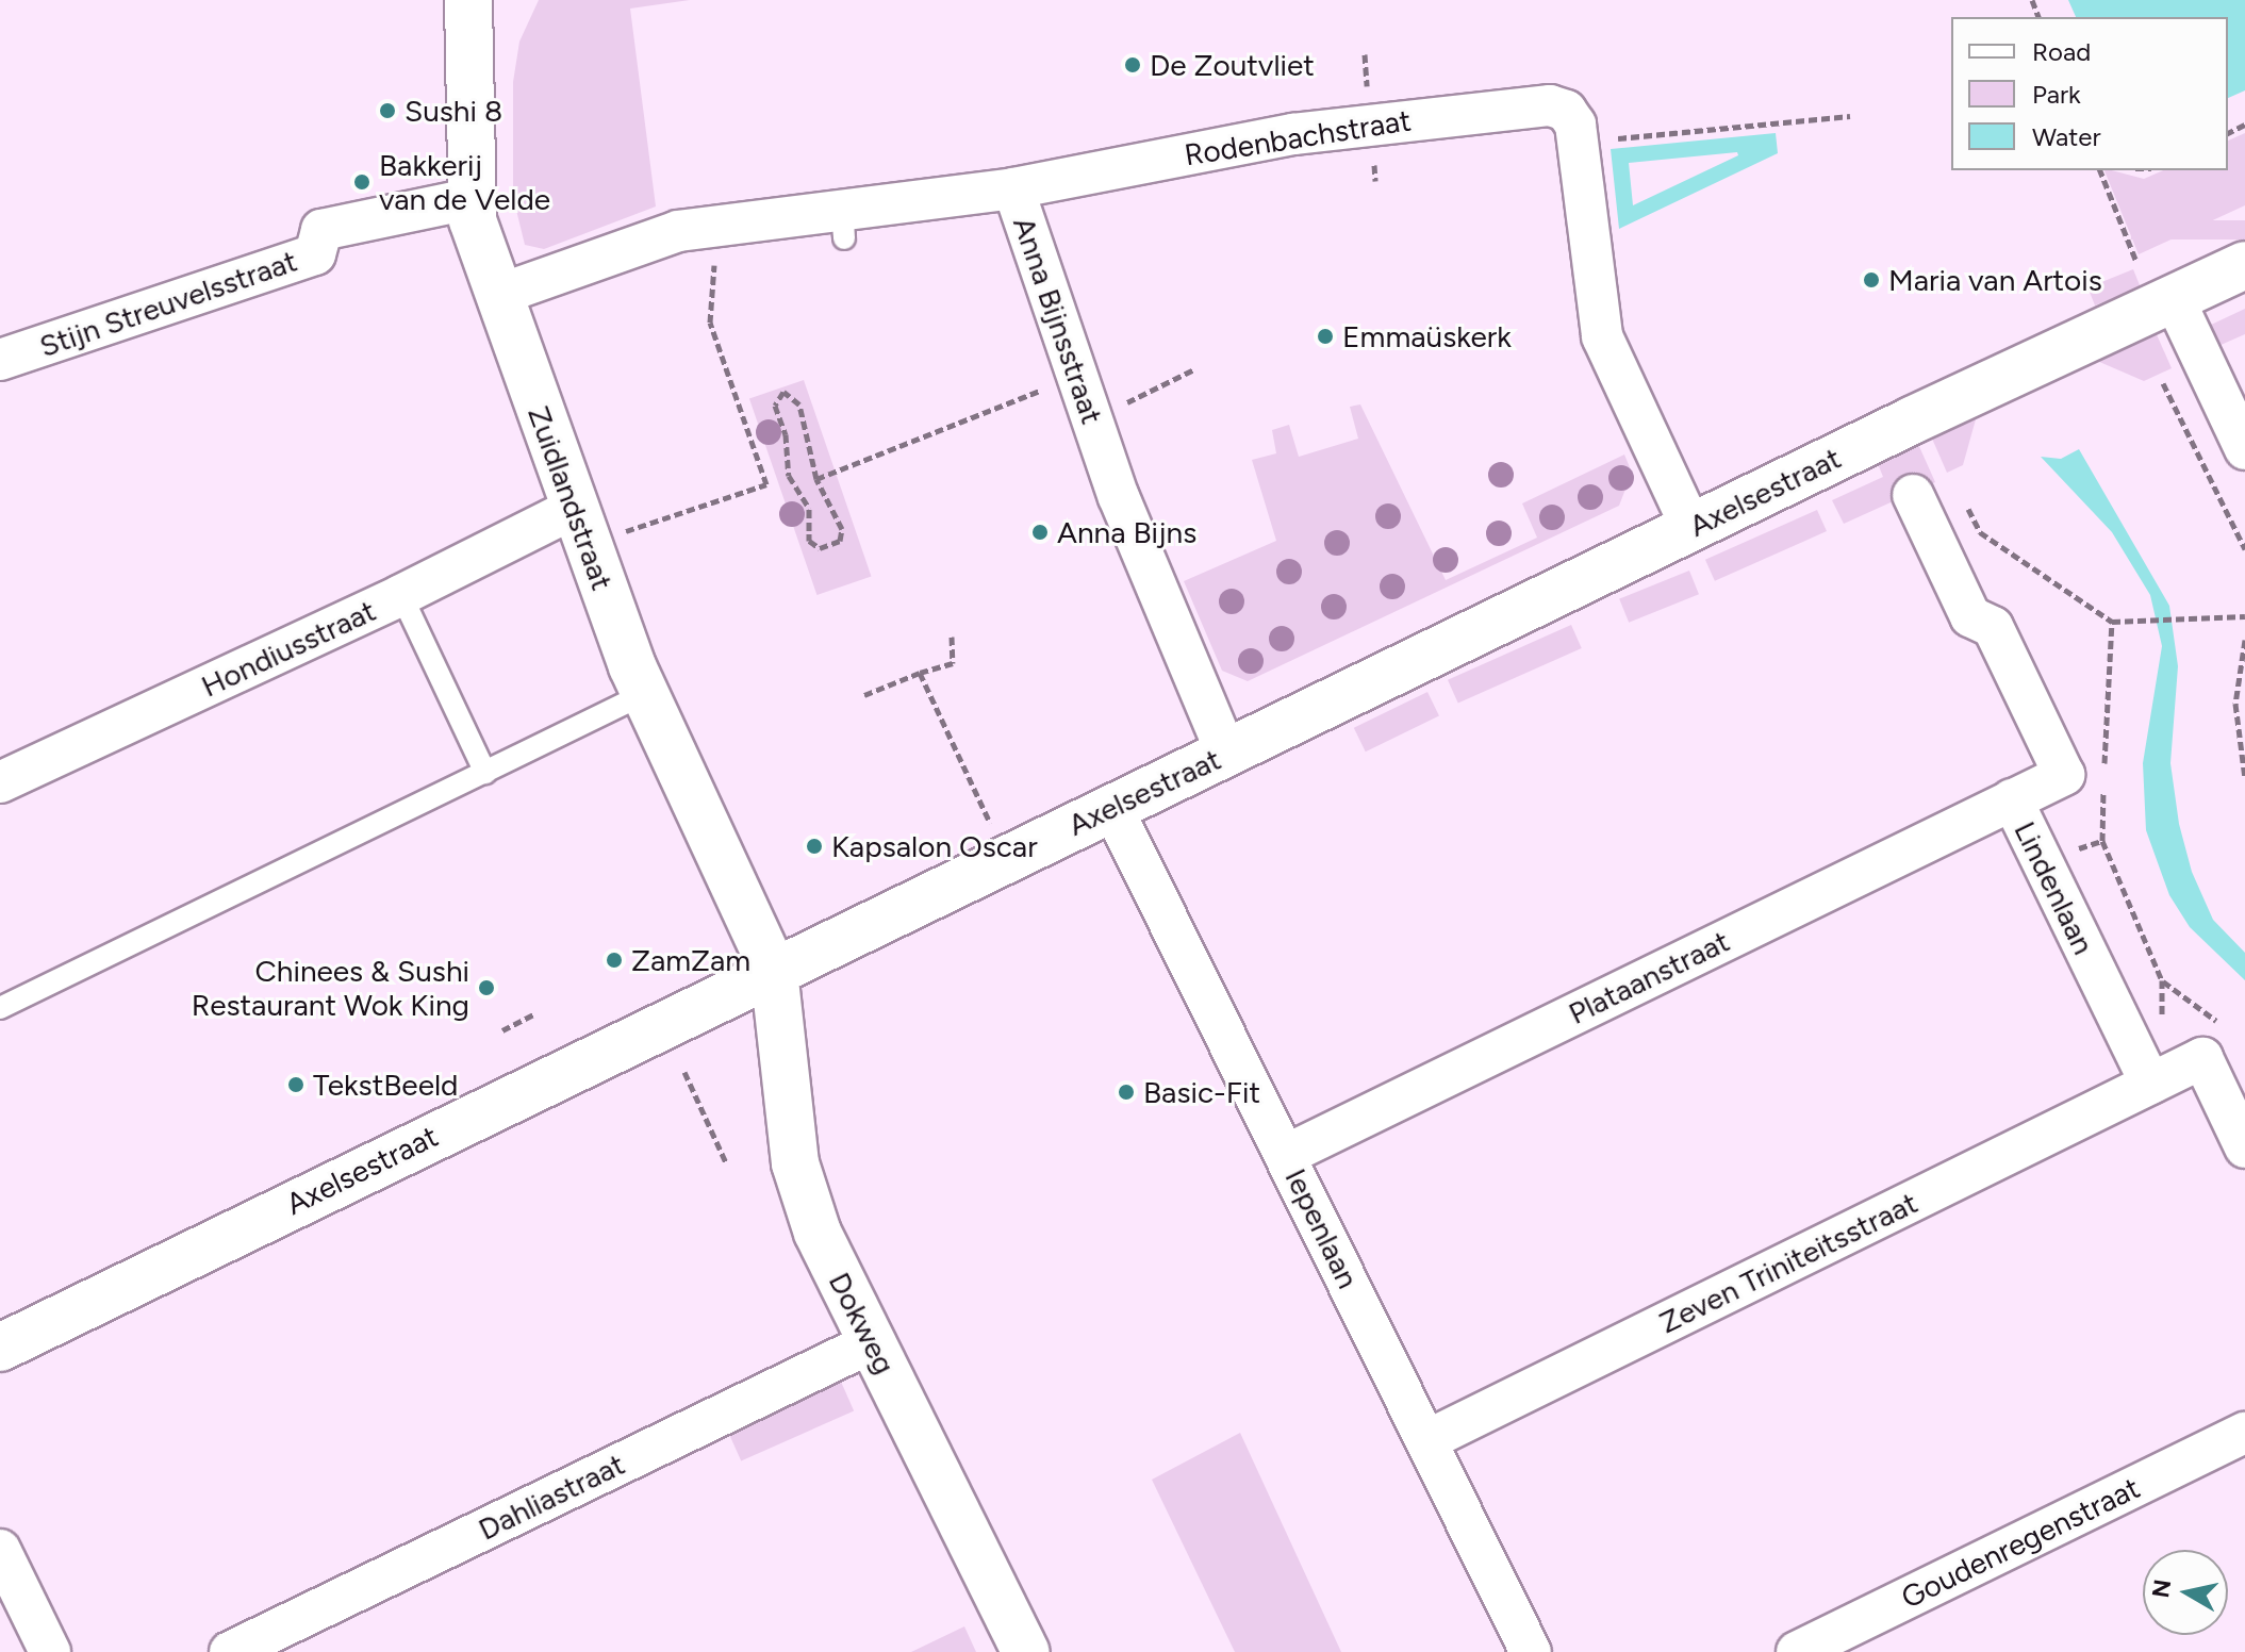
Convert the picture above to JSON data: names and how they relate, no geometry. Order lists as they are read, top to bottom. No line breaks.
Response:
{"streets":{"street":["Rodenbachstraat","Stijn Streuvelsstraat","Anna Bijnsstraat","Axelsestraat","Zuidlandstraat","Hondiusstraat","Lindenlaan","Plataanstraat","Iepenlaan","Zeven Triniteitsstraat","Dokweg","Dahliastraat","Goudenregenstraat"]},"crossings":[["Rodenbachstraat","Anna Bijnsstraat"],["Stijn Streuvelsstraat","Zuidlandstraat"],["Anna Bijnsstraat","Axelsestraat"],["Anna Bijnsstraat","Zuidlandstraat"],["Axelsestraat","Zuidlandstraat"],["Axelsestraat","Iepenlaan"],["Axelsestraat","Dokweg"],["Zuidlandstraat","Hondiusstraat"],["Zuidlandstraat","Dokweg"],["Lindenlaan","Plataanstraat"],["Lindenlaan","Zeven Triniteitsstraat"],["Plataanstraat","Iepenlaan"],["Iepenlaan","Zeven Triniteitsstraat"],["Dokweg","Dahliastraat"]],"places":["De Zoutvliet","Sushi 8","Bakkerij van de Velde","Maria van Artois","Emmaüskerk","Anna Bijns","Kapsalon Oscar","ZamZam","Chinees & Sushi Restaurant Wok King","TekstBeeld","Basic-Fit"],"legend":["Road","Park","Water"],"north":"left"}
